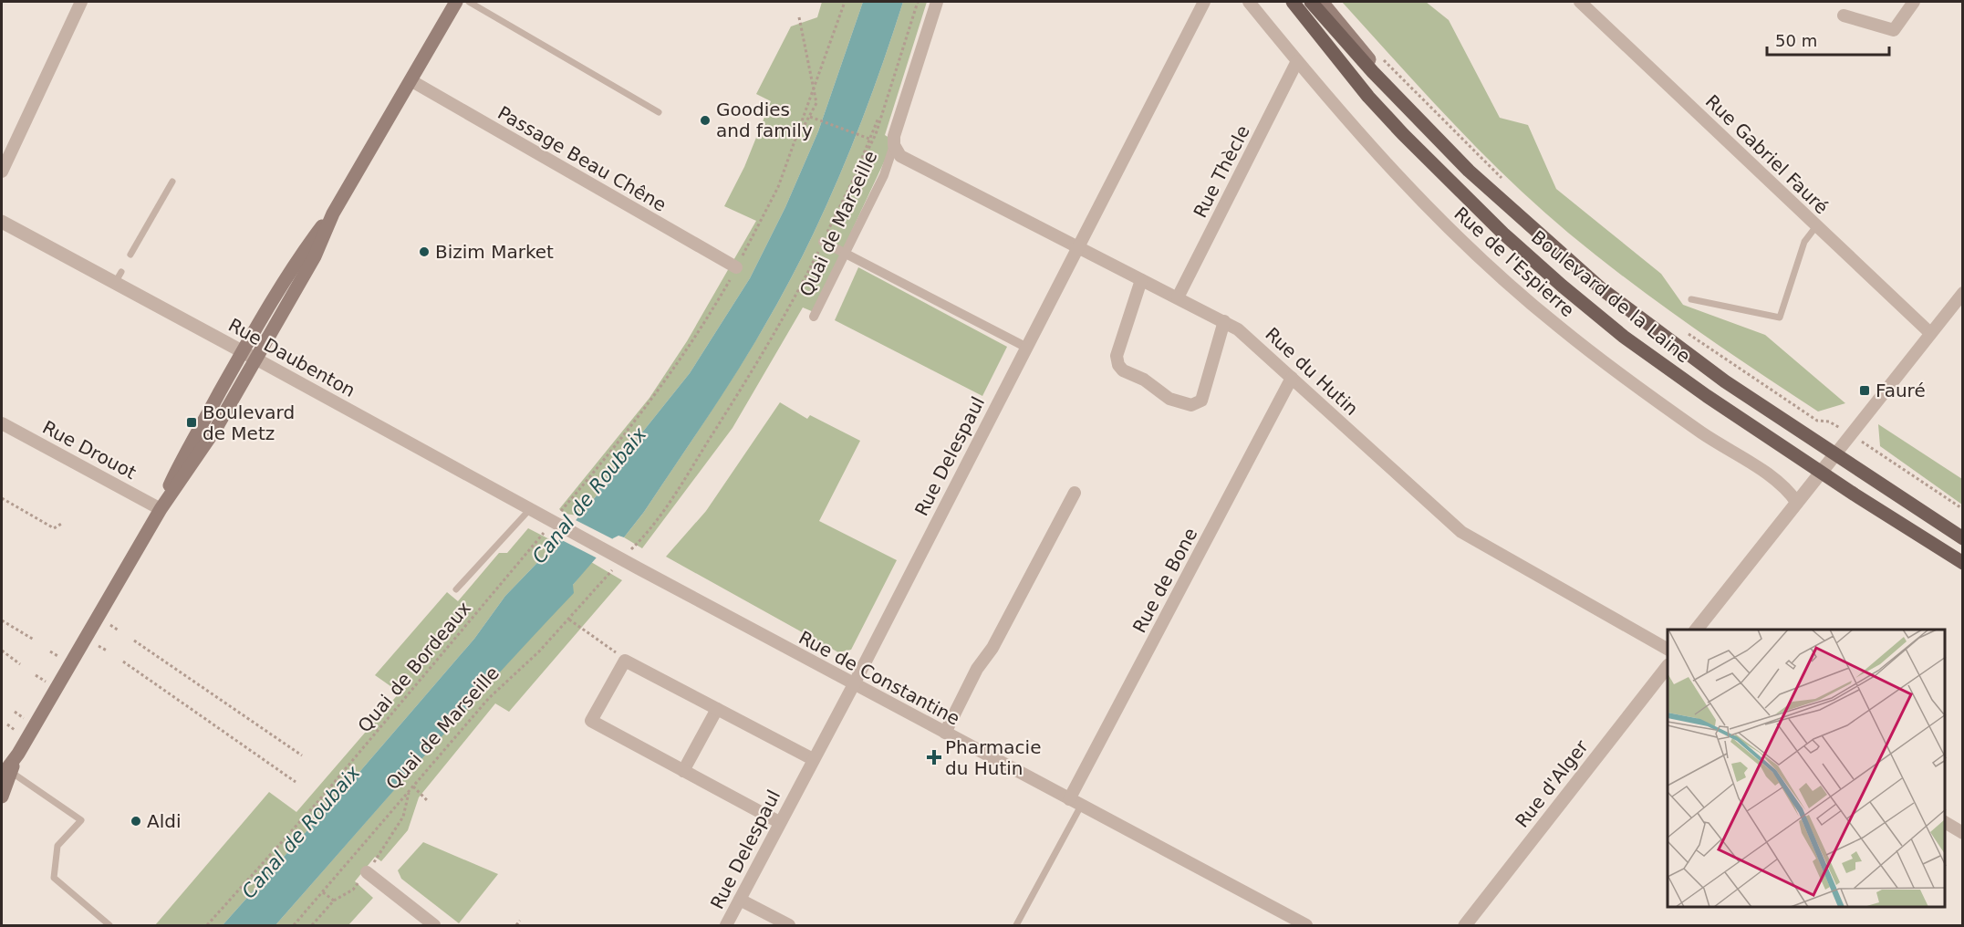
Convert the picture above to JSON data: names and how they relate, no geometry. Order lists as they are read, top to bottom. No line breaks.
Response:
{"streets":{"main road":["Boulevard de la Laine"],"street":["Rue Gabriel Fauré","Passage Beau Chêne","Rue Thècle","Quai de Marseille","Rue de l'Espierre","Rue Daubenton","Rue du Hutin","Rue Drouot","Rue Delespaul","Rue de Bone","Rue de Constantine","Rue d'Alger"],"path":["Quai de Bordeaux"]},"crossings":[["Rue Thècle","Rue de l'Espierre"],["Rue Thècle","Rue du Hutin"],["Quai de Marseille","Rue du Hutin"],["Quai de Marseille","Rue de Constantine"],["Rue Daubenton","Quai de Bordeaux"],["Rue Daubenton","Rue de Constantine"],["Rue du Hutin","Rue Delespaul"],["Rue du Hutin","Rue de Bone"],["Rue Delespaul","Rue de Constantine"],["Rue de Bone","Rue de Constantine"],["Quai de Bordeaux","Rue de Constantine"]],"water":["Canal de Roubaix"],"places":{"other":["Goodies and family","Bizim Market","Aldi"],"transit":["Fauré","Boulevard de Metz"],"health":["Pharmacie du Hutin"]},"scale_bar":"50 m"}
